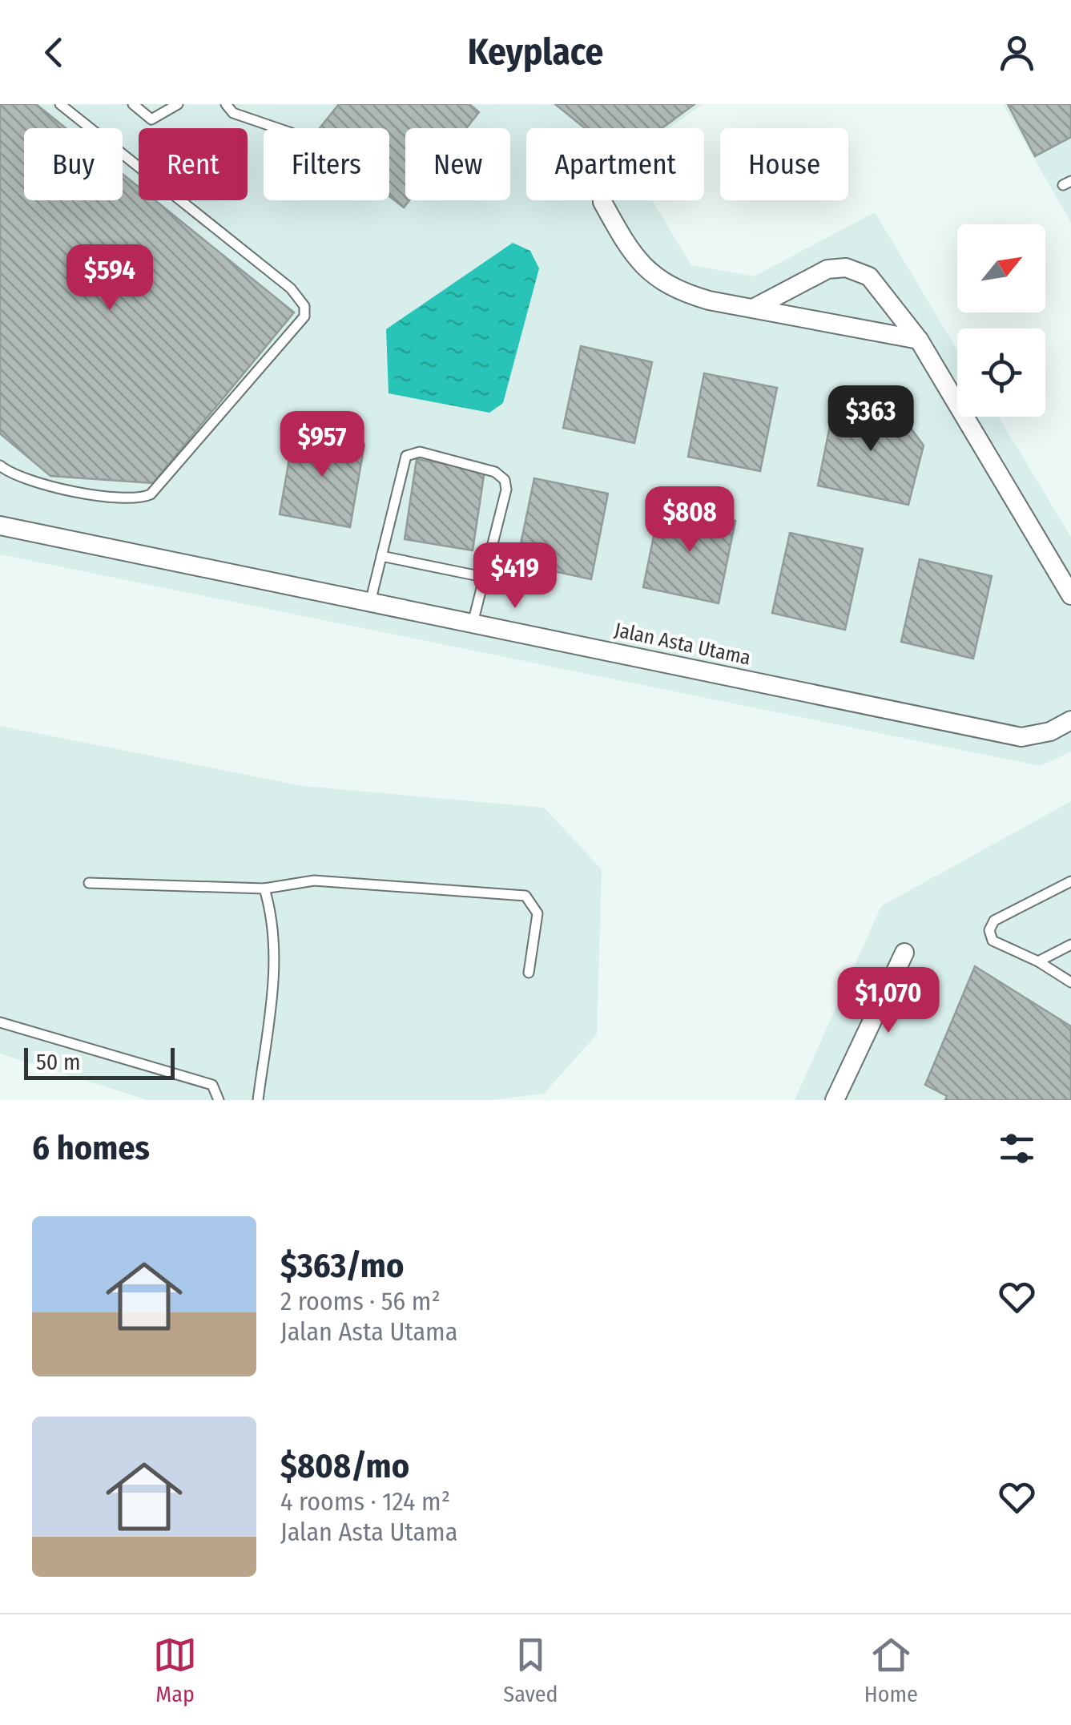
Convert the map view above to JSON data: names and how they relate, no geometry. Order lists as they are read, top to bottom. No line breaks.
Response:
{"streets":{"street":["Jalan Asta Utama"]},"scale_bar":"50 m","north":"top right","page":{"header":"Keyplace","chip":["Buy","Rent","Filters","New","Apartment","House"],"price":["$594","$363","$957","$808","$419","$1,070"],"scale":"50 m","heading":"6 homes","list":[{"name":"$363/mo","note":"2 rooms · 56 m² · Jalan Asta Utama"},{"name":"$808/mo","note":"4 rooms · 124 m² · Jalan Asta Utama"}],"tabs":["Map","Saved","Home"]}}
